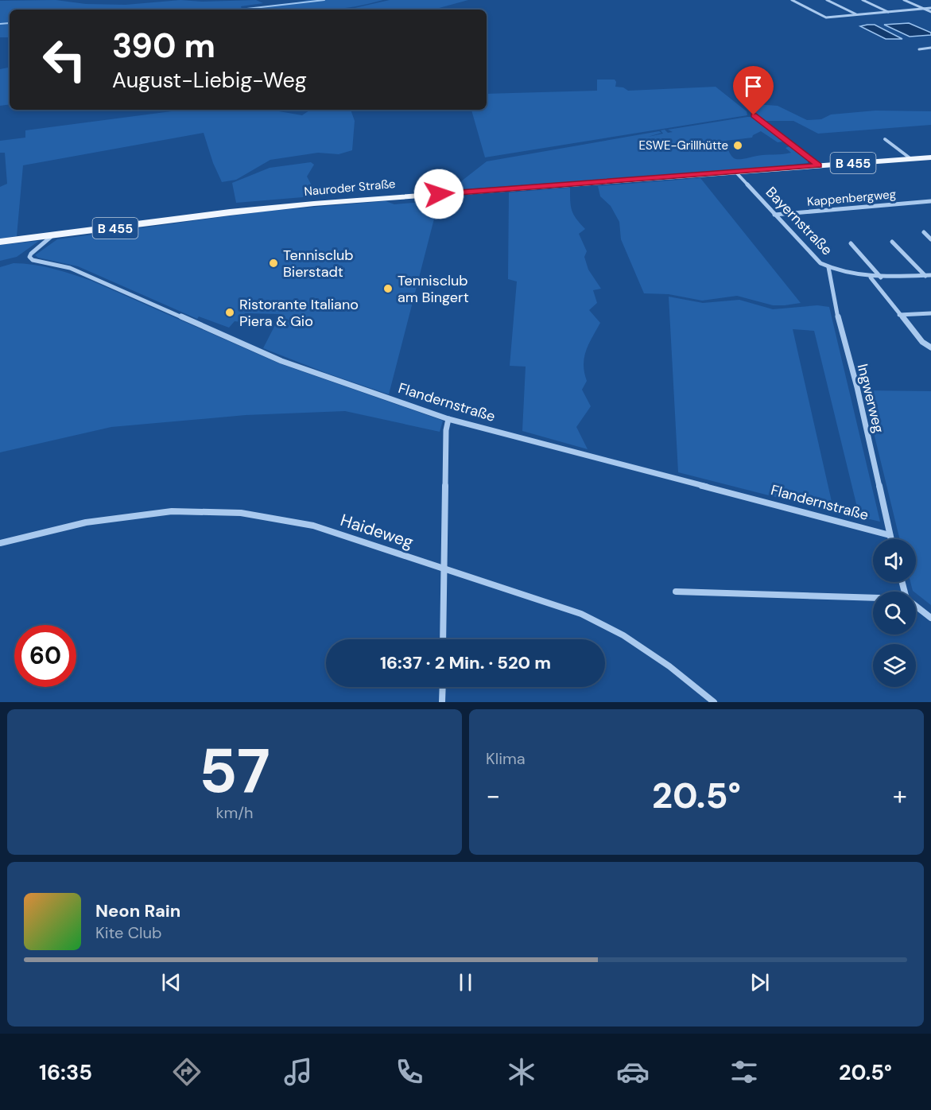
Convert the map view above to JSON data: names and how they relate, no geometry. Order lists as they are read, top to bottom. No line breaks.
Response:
{"streets":{"main road":["B 455","Nauroder Straße"],"street":["Kappenbergweg","Bayernstraße","Ingwerweg","Flandernstraße","Haideweg"]},"crossings":[["Nauroder Straße","Bayernstraße"],["Nauroder Straße","Flandernstraße"],["Kappenbergweg","Bayernstraße"],["Bayernstraße","Ingwerweg"],["Ingwerweg","Flandernstraße"]],"places":["ESWE-Grillhütte","Tennisclub Bierstadt","Tennisclub am Bingert","Ristorante Italiano Piera & Gio"],"page":{"turn":["390 m","August-Liebig-Weg"],"limit":"60","trip":"16:37 · 2 Min. · 520 m","tile":[["57","km/h"],"Klima"],"heat":["−","20.5°","+"],"song":["Neon Rain","Kite Club"],"tabs":["16:35","20.5°"]}}
